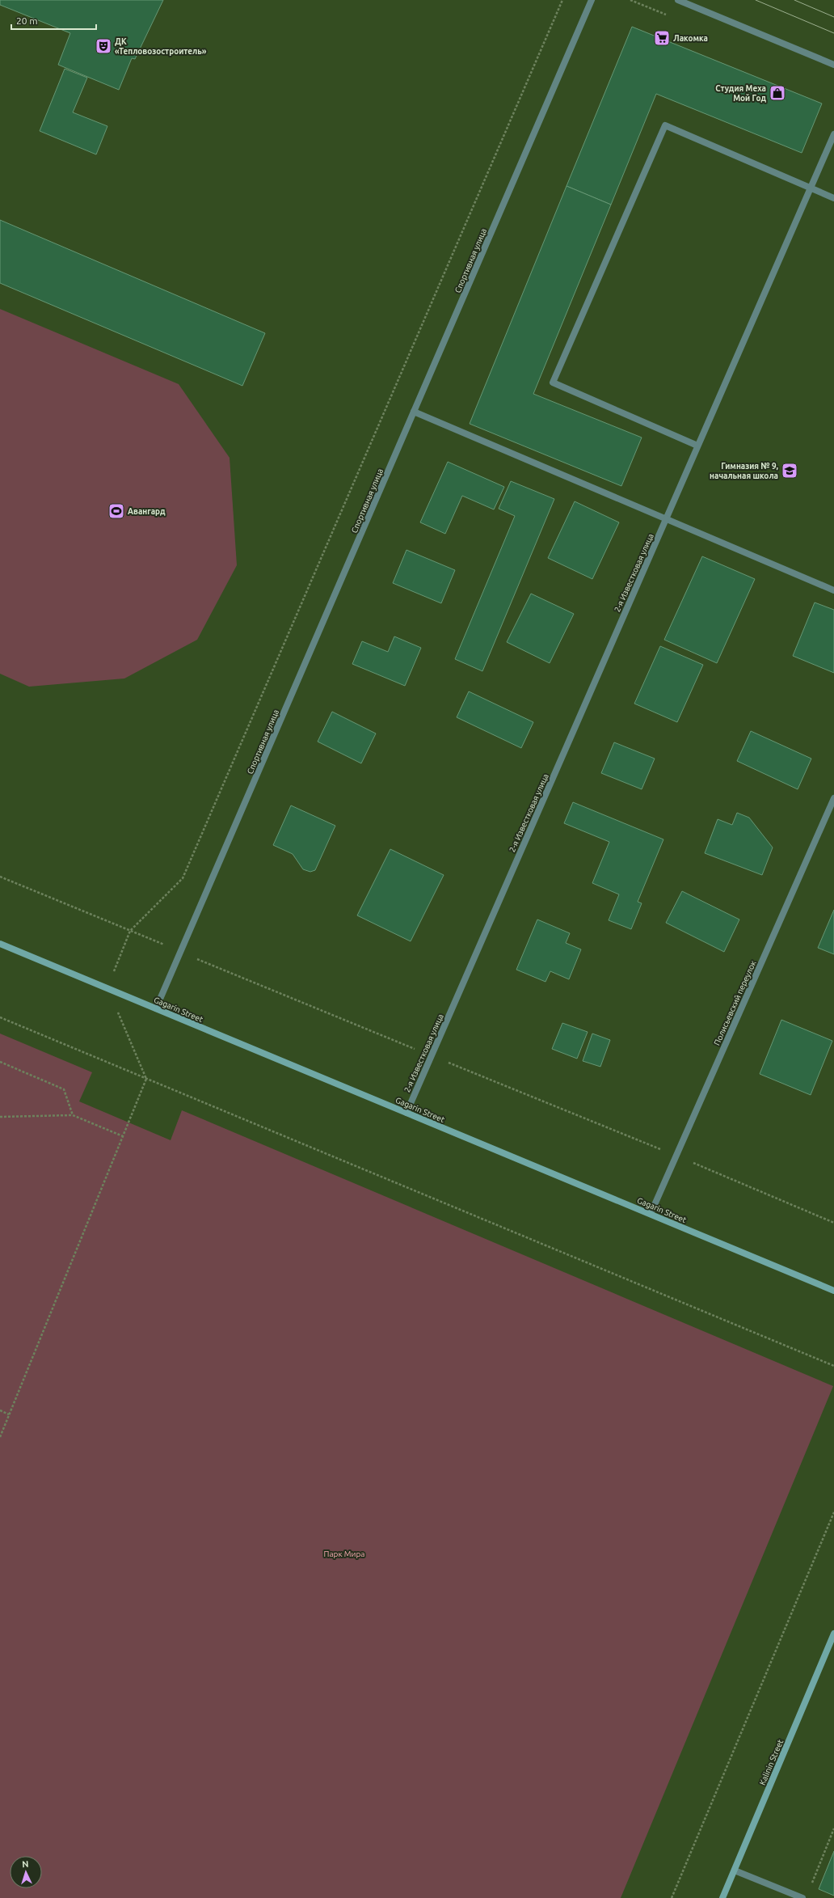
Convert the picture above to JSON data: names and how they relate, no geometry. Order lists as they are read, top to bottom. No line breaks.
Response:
{"streets":{"street":["Спортивная улица","2-я Известковая улица","Полисьевский переулок","Gagarin Street","Kalinin Street"]},"crossings":[["Спортивная улица","Gagarin Street"],["2-я Известковая улица","Gagarin Street"],["Полисьевский переулок","Gagarin Street"]],"parks":["Парк Мира"],"places":{"supermarket":["Лакомка"],"theatre":["ДК «Тепловозостроитель»"],"shop":["Студия Меха Мой Год"],"school or university":["Гимназия № 9, начальная школа"],"sports":["Авангард"]},"scale_bar":"20 m","north":"top"}
